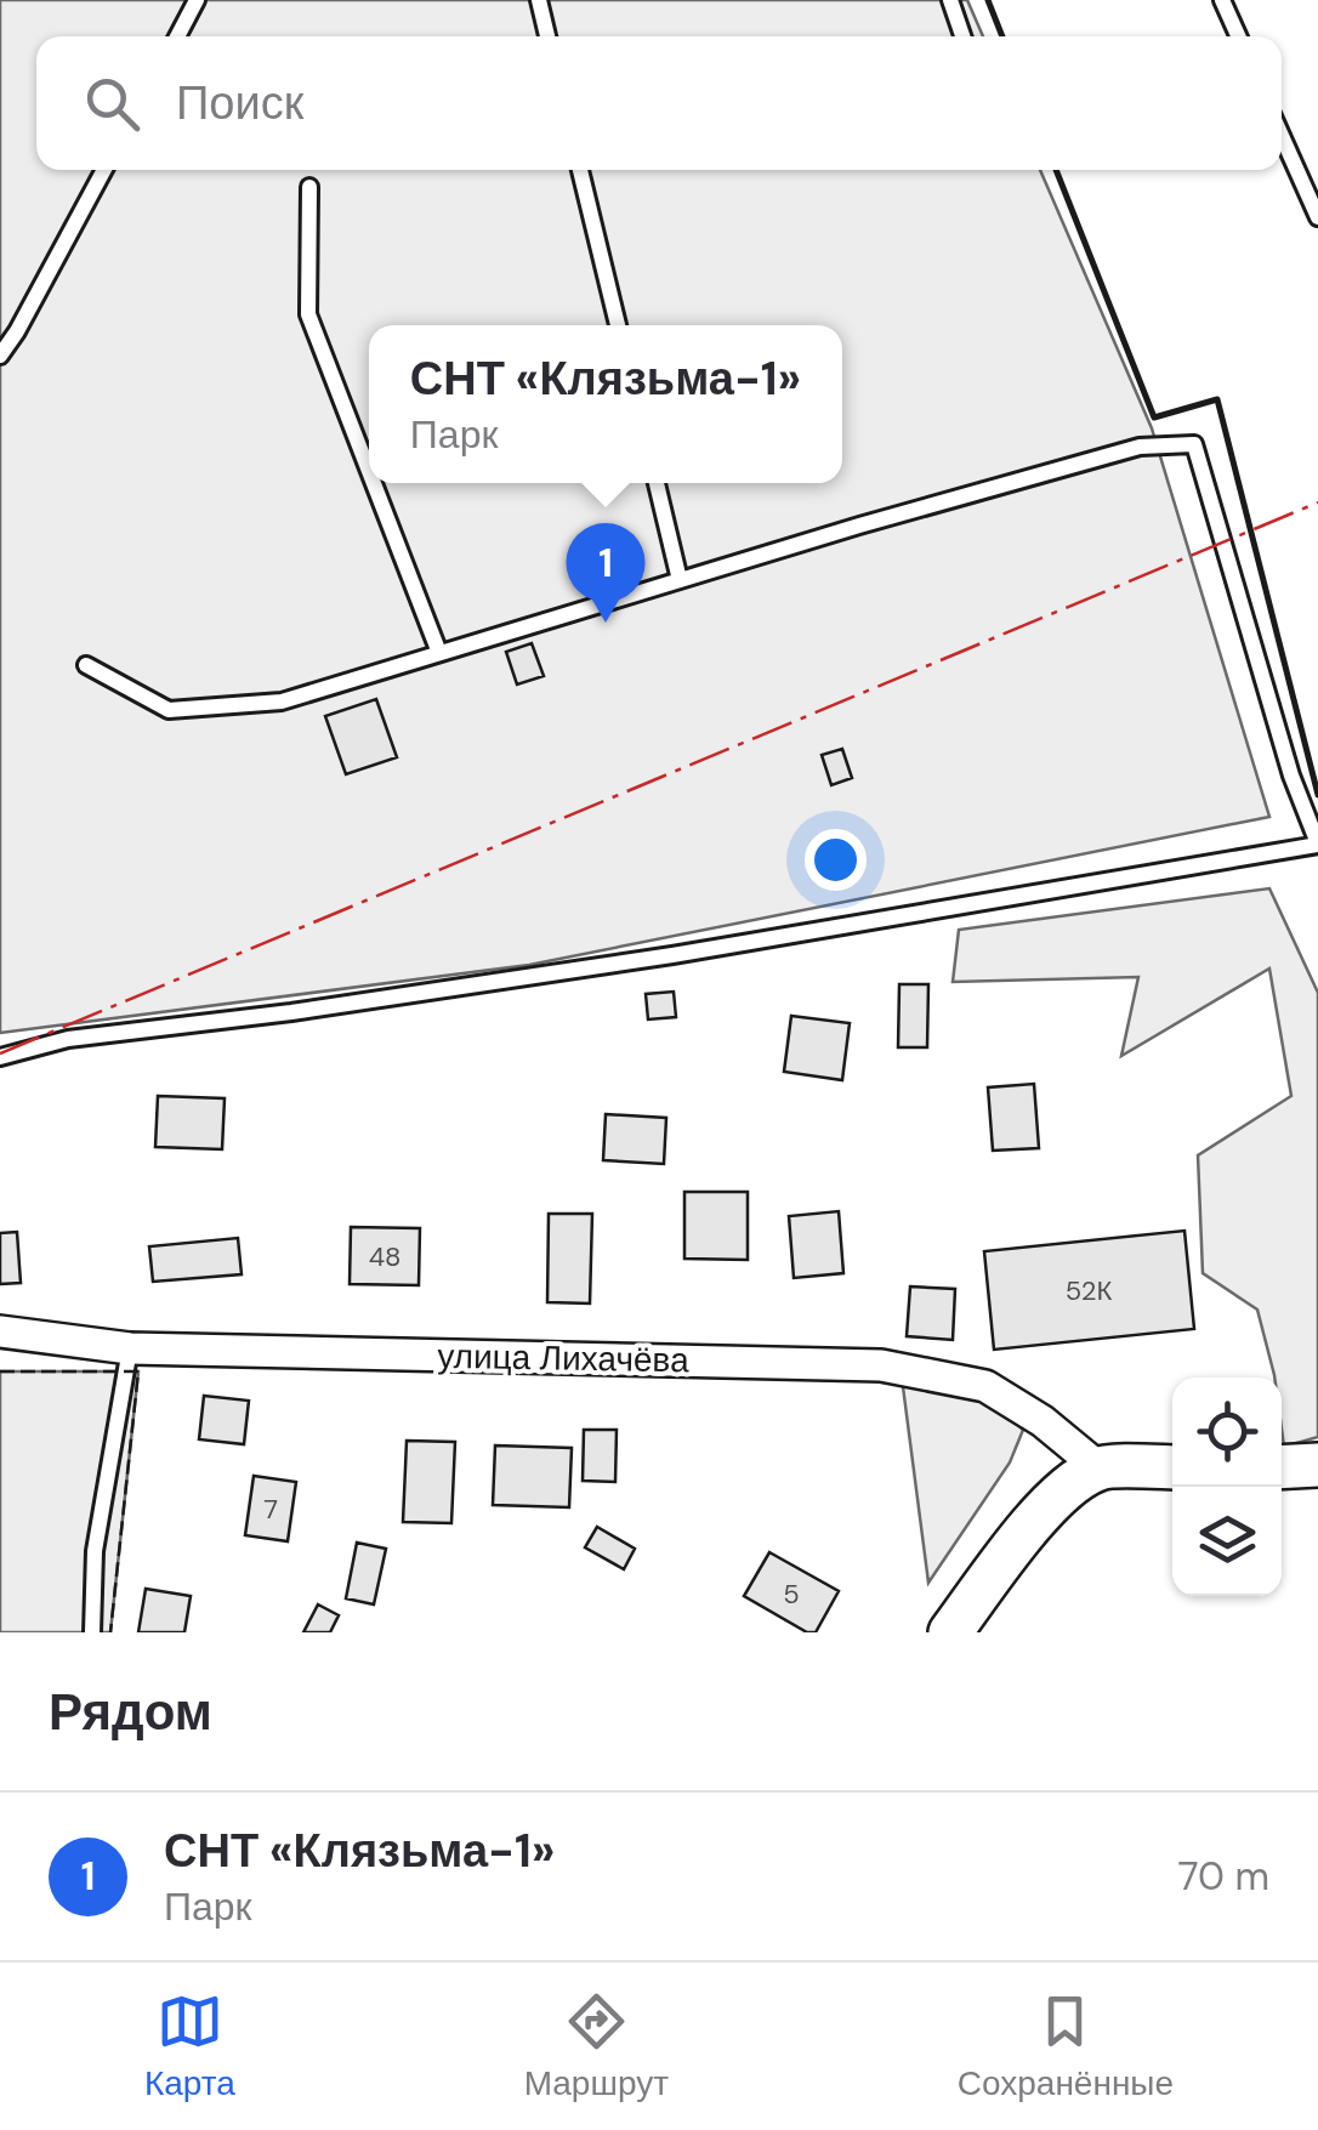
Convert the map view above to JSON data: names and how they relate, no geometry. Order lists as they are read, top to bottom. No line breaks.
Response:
{"streets":{"street":["улица Лихачёва"]},"house_numbers":["48","52К","7","5"],"page":{"search":"Поиск","popup":["СНТ «Клязьма-1»","Парк"],"pins":"1","heading":"Рядом","list":[{"mark":"1","name":"СНТ «Клязьма-1»","note":"Парк","value":"70 m"}],"nav":["Карта","Маршрут","Сохранённые"]}}
